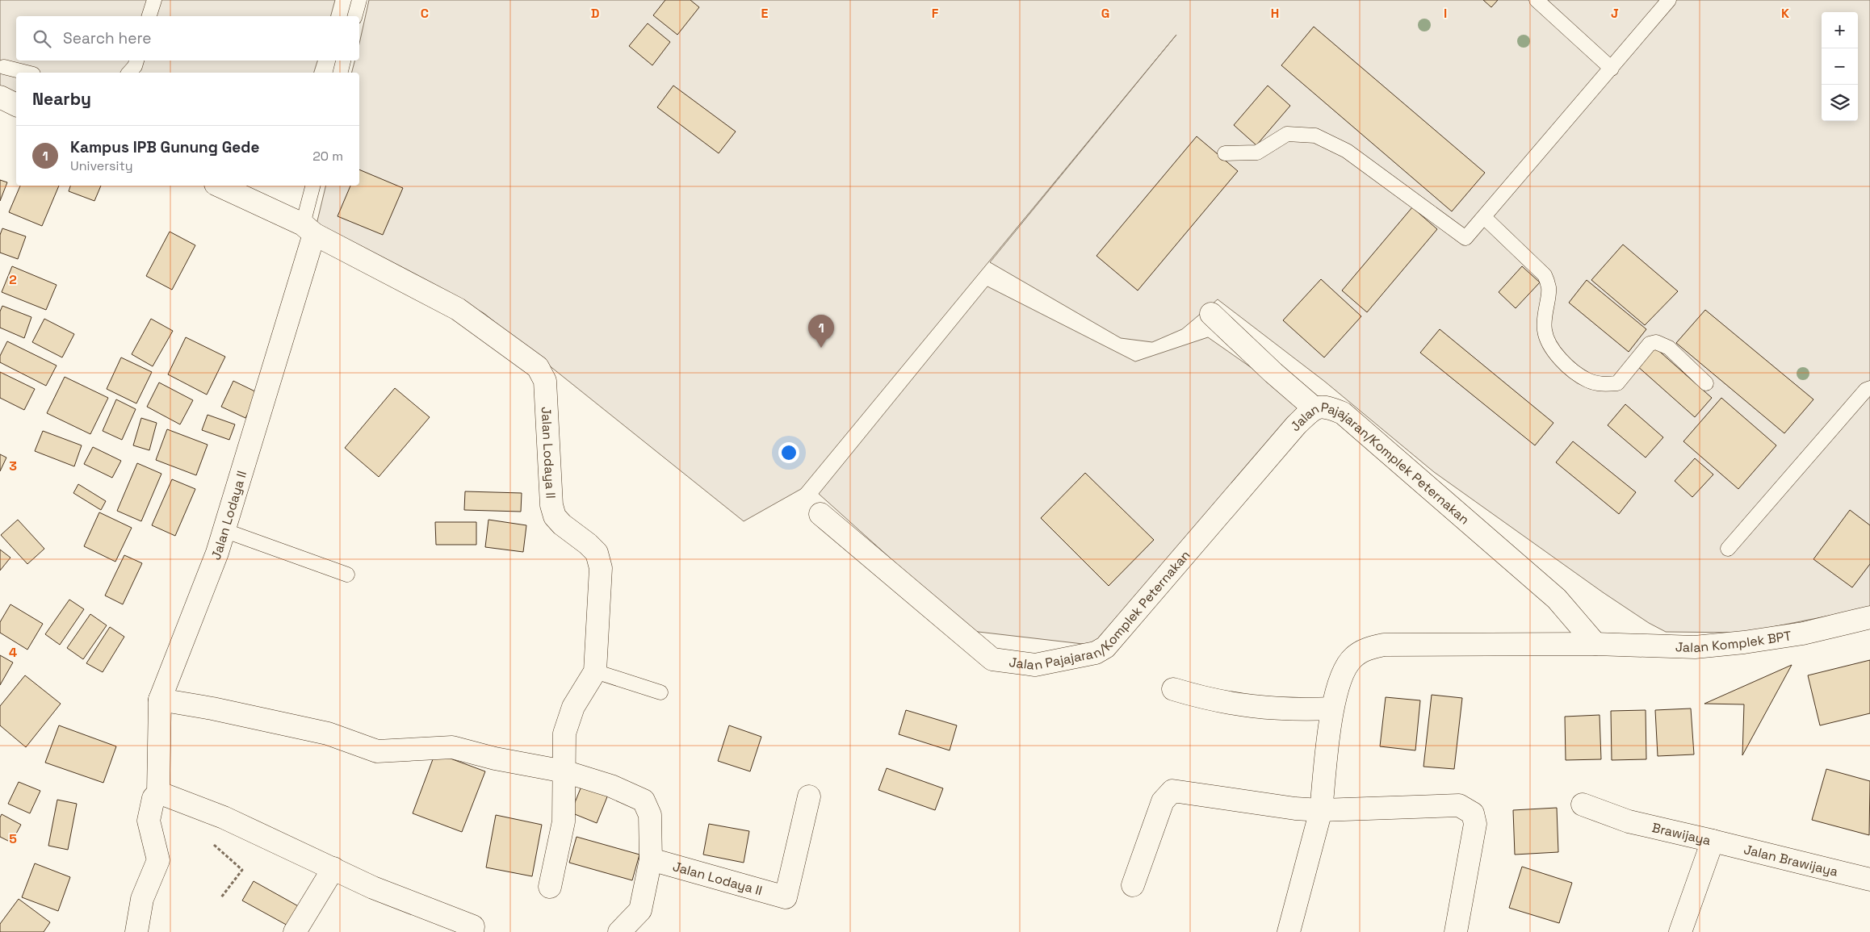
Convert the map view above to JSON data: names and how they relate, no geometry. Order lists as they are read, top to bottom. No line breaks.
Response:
{"streets":{"street":["Jalan Lodaya II","Jalan Pajajaran/Komplek Peternakan","Jalan Komplek BPT","Brawijaya","Jalan Brawijaya"]},"crossings":[["Jalan Pajajaran/Komplek Peternakan","Jalan Komplek BPT"],["Brawijaya","Jalan Brawijaya"]],"page":{"map_buttons":["+","−"],"search":"Search here","heading":"Nearby","list":[{"mark":"1","name":"Kampus IPB Gunung Gede","note":"University","value":"20 m"}],"pins":"1"},"grid":{"columns":["C","D","E","F","G","H","I","J","K"],"rows":["2","3","4","5"]}}
